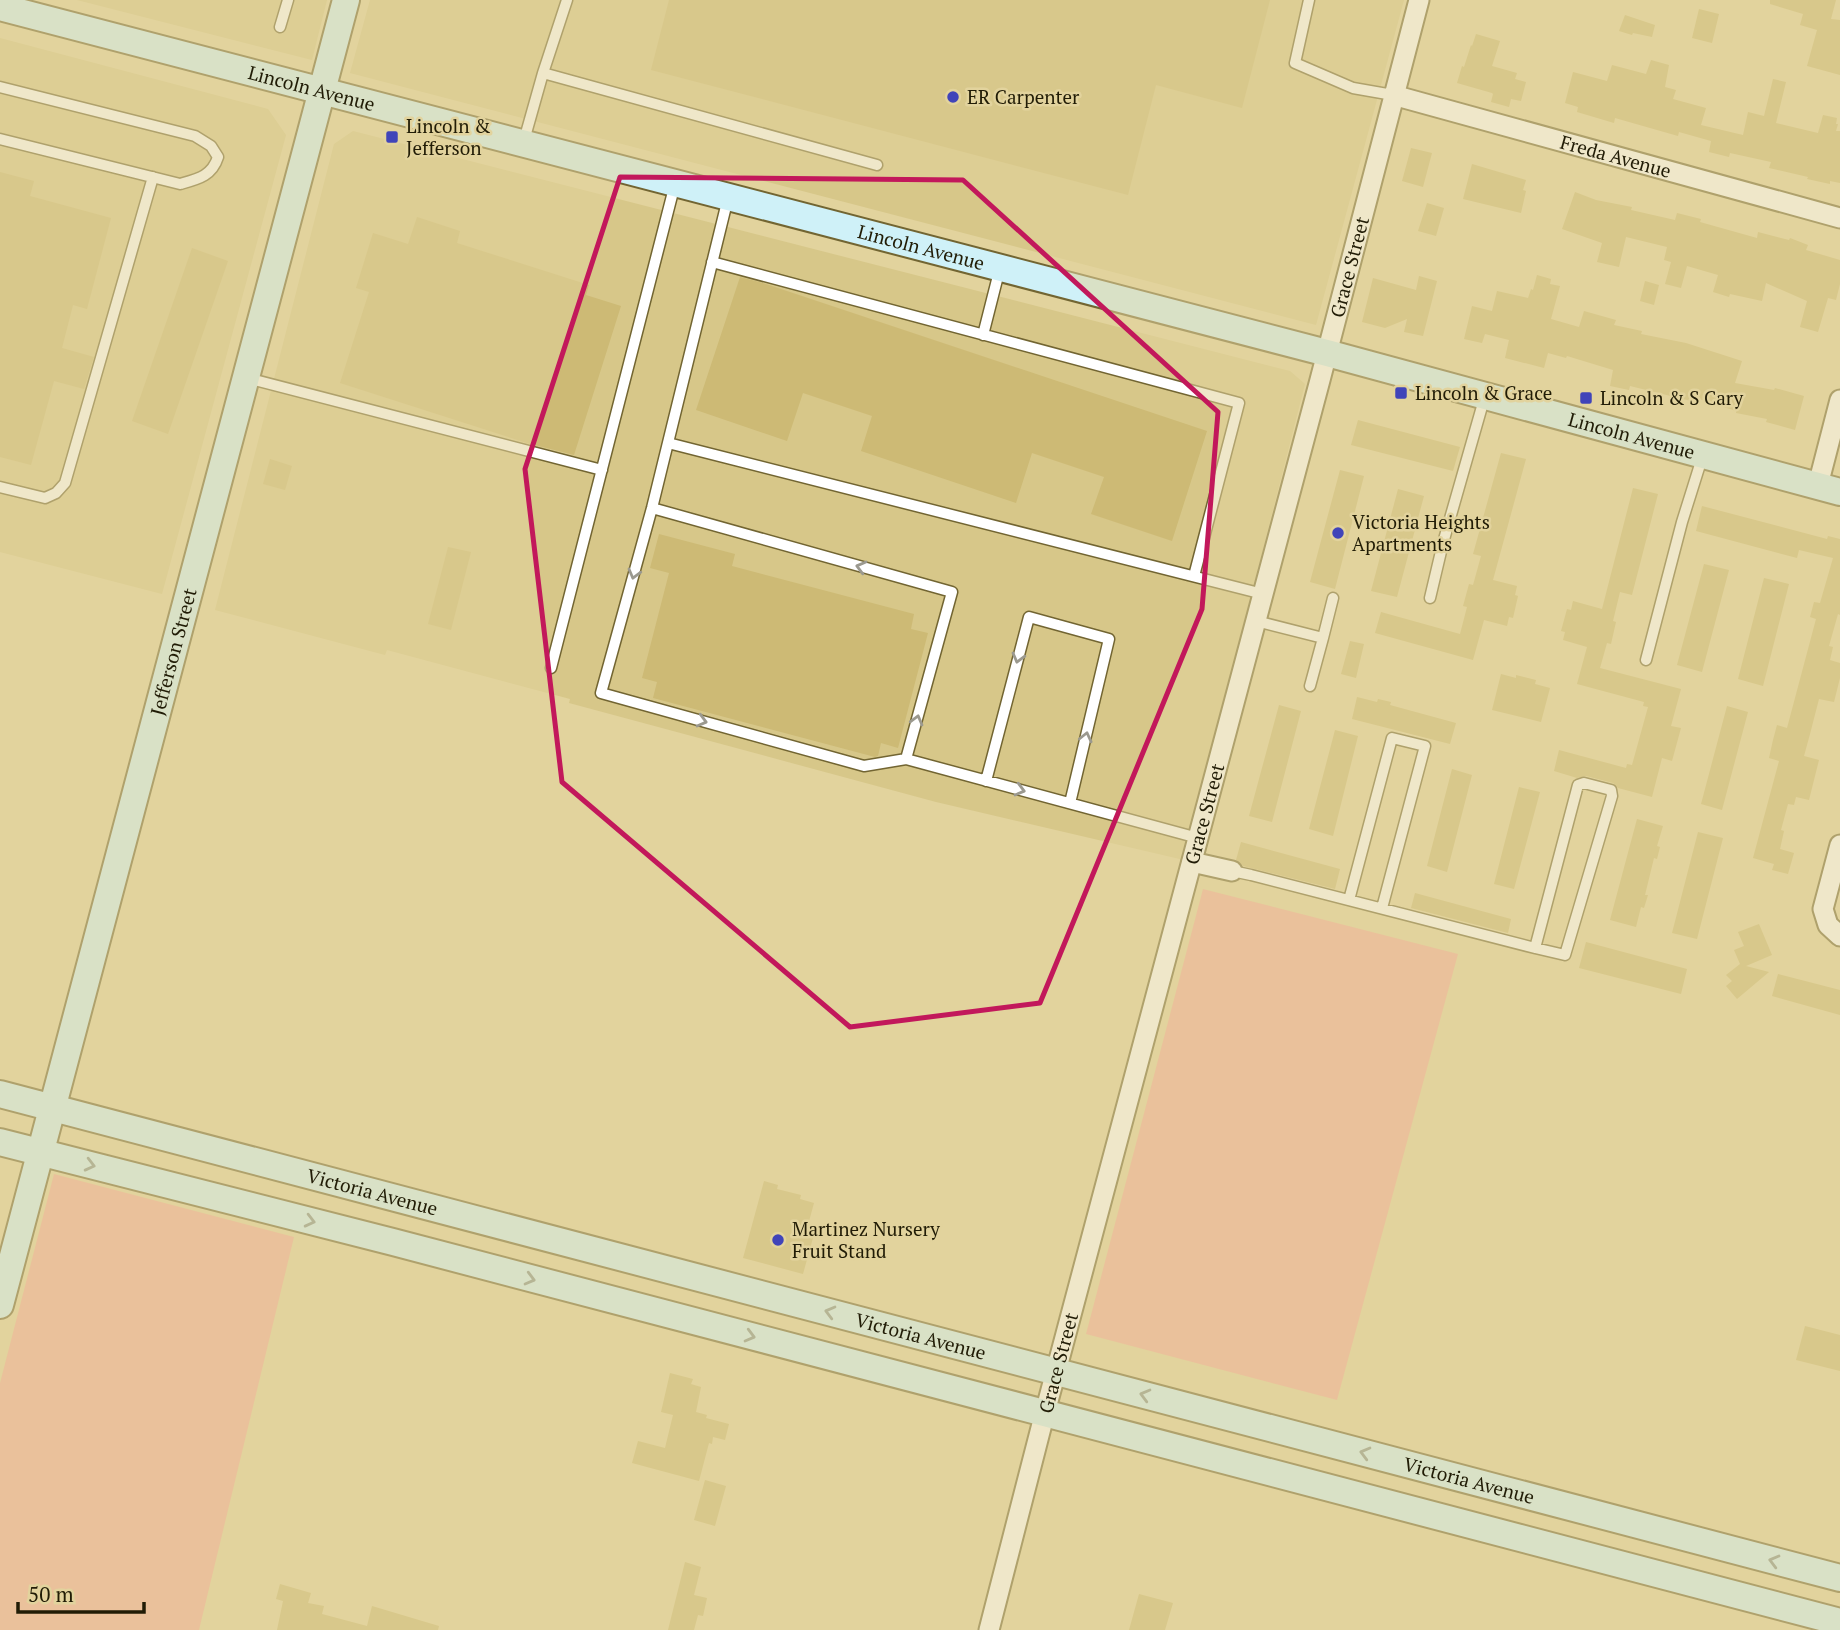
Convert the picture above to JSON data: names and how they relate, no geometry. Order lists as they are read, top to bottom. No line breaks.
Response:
{"streets":{"main road":["Lincoln Avenue","Jefferson Street","Victoria Avenue"],"street":["Freda Avenue","Grace Street"]},"crossings":[["Lincoln Avenue","Grace Street"],["Lincoln Avenue","Jefferson Street"],["Freda Avenue","Grace Street"],["Grace Street","Victoria Avenue"],["Jefferson Street","Victoria Avenue"]],"places":{"other":["ER Carpenter","Victoria Heights Apartments","Martinez Nursery Fruit Stand"],"transit":["Lincoln & Jefferson","Lincoln & Grace","Lincoln & S Cary"]},"scale_bar":"50 m"}
